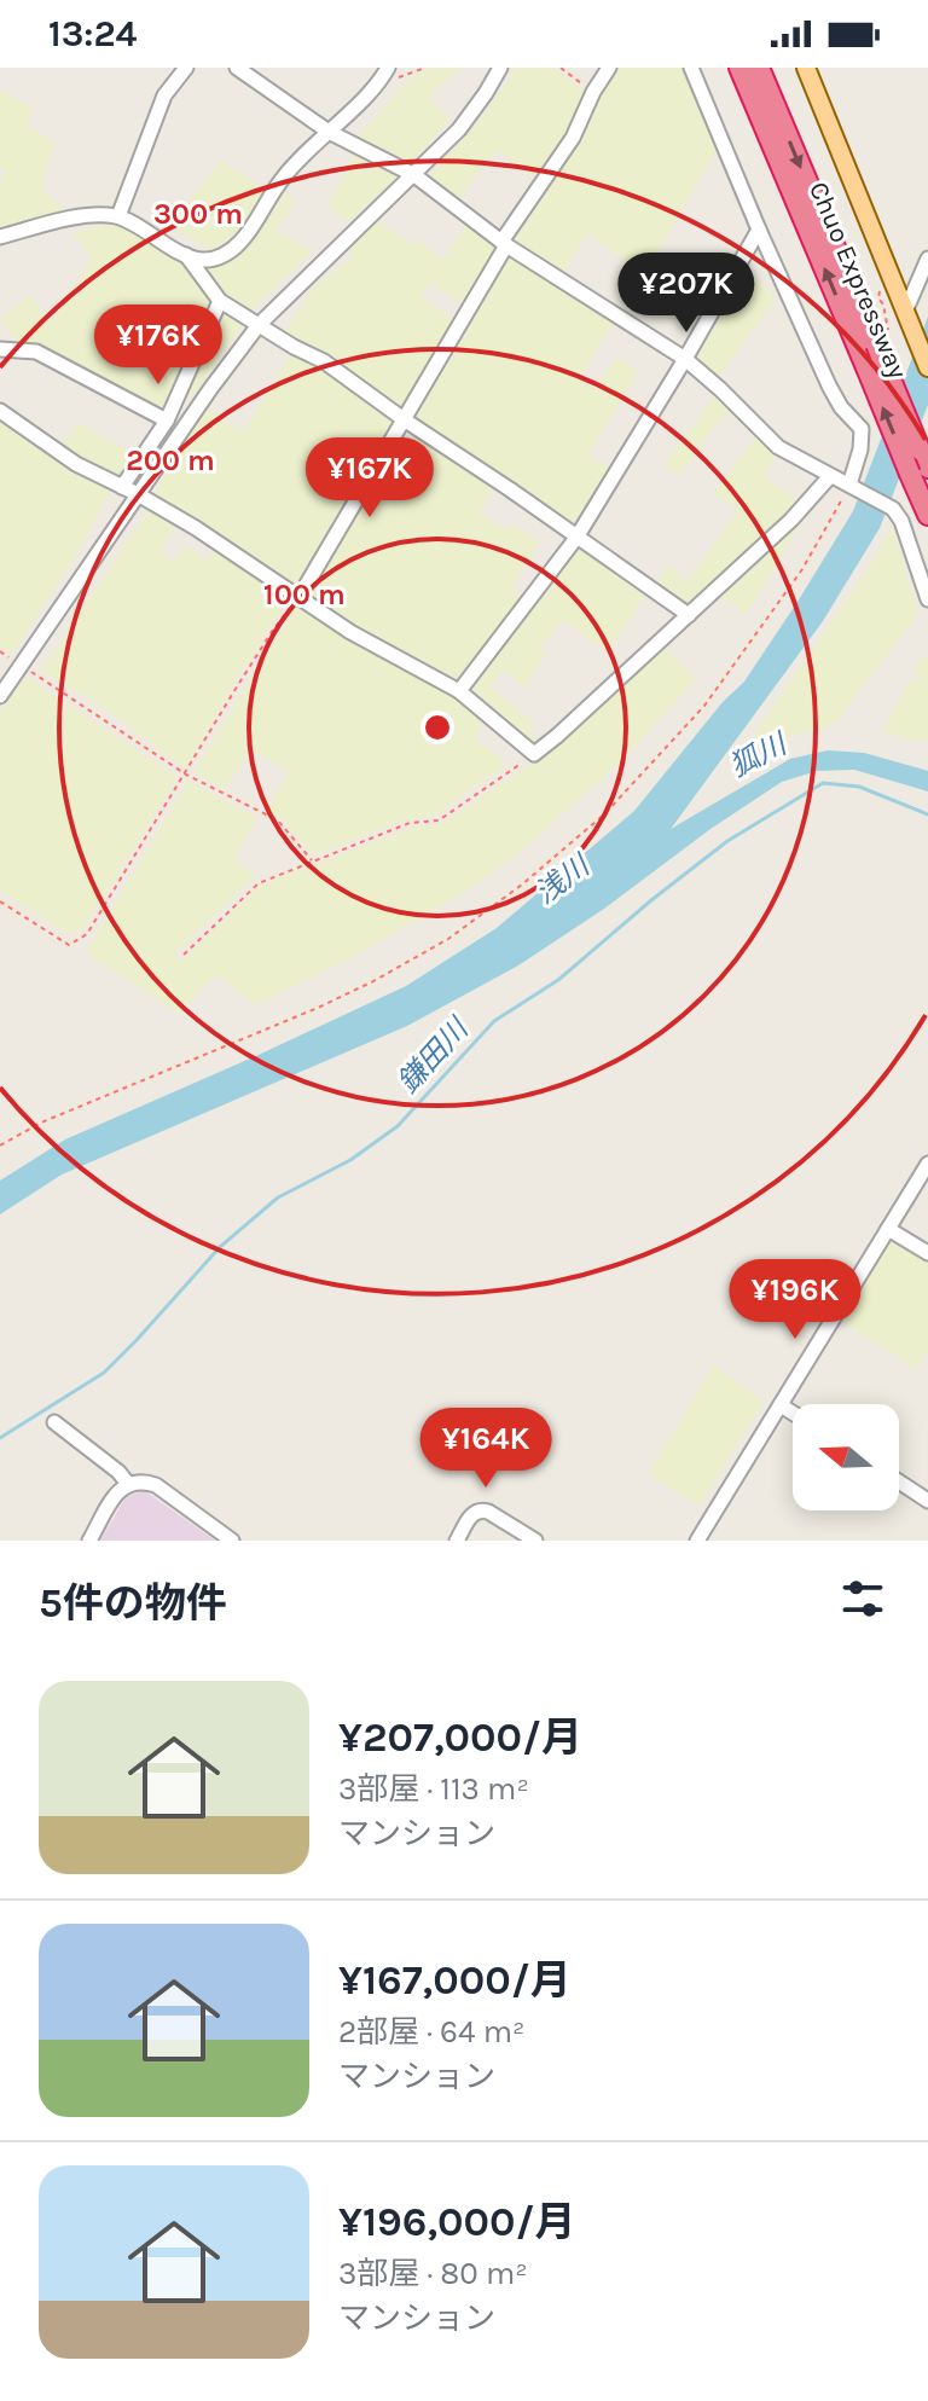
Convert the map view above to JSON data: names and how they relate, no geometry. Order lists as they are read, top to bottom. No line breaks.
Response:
{"streets":{"highway":["Chuo Expressway"]},"water":["狐川","浅川","鎌田川"],"north":"left","page":{"status":"13:24","price":["¥207K","¥176K","¥167K","¥196K","¥164K"],"heading":"5件の物件","list":[{"name":"¥207,000/月","note":"3部屋 · 113 m² · マンション"},{"name":"¥167,000/月","note":"2部屋 · 64 m² · マンション"},{"name":"¥196,000/月","note":"3部屋 · 80 m² · マンション"}]},"rings":["300 m","200 m","100 m"]}
